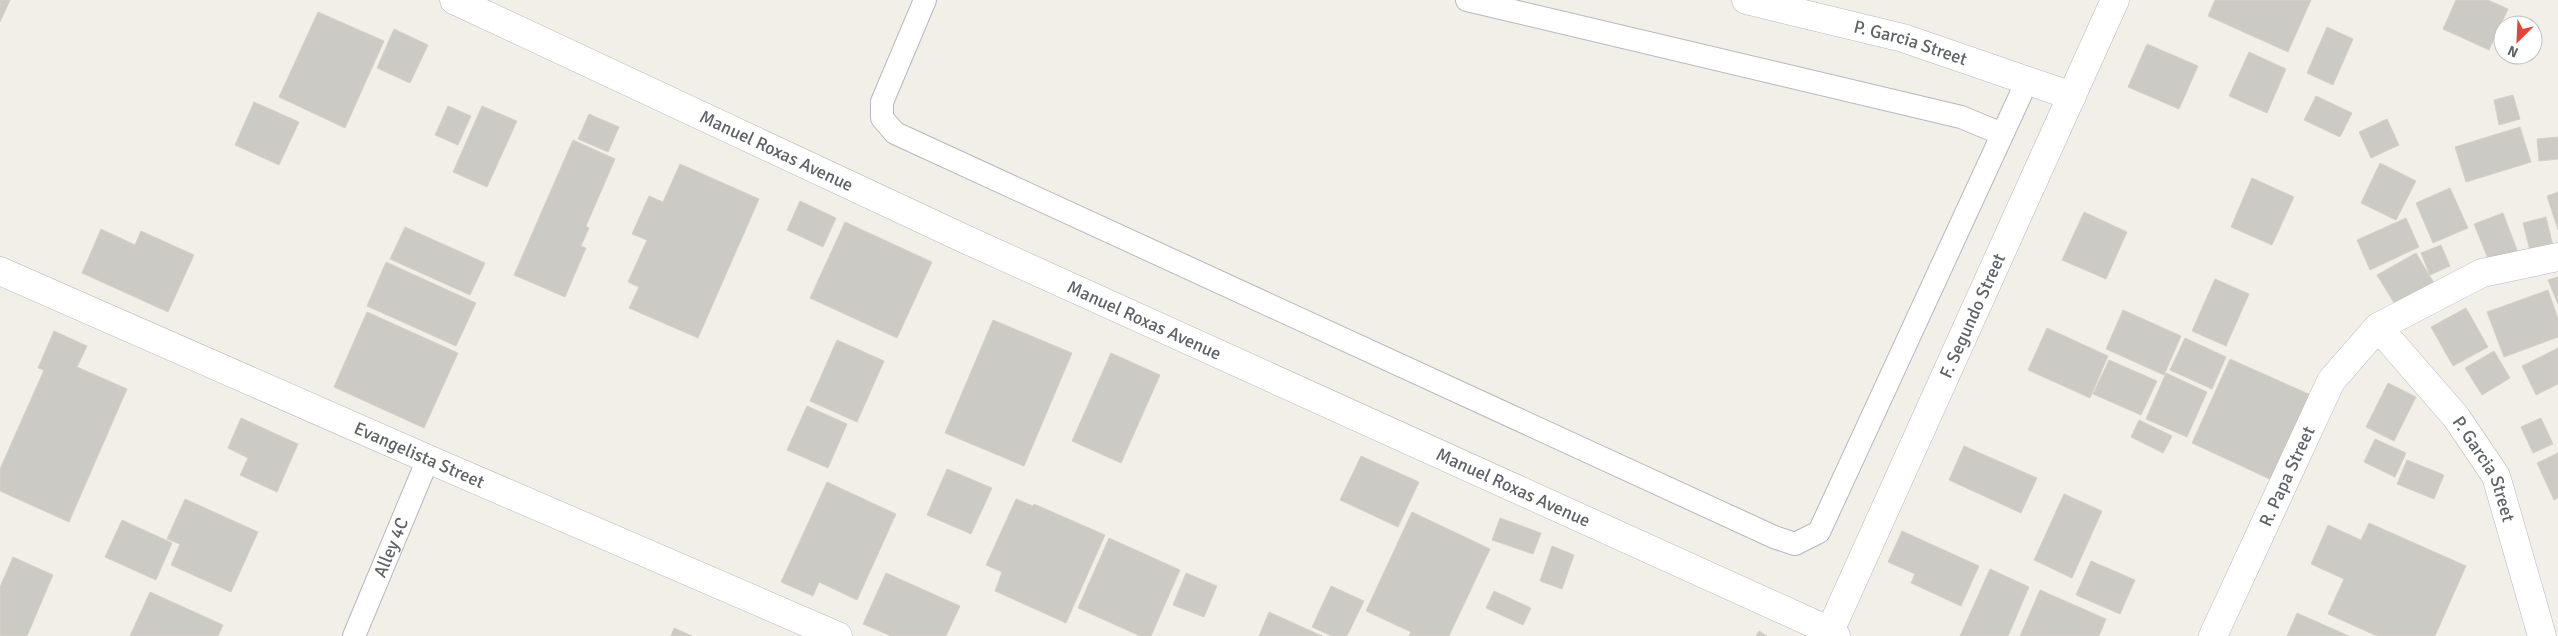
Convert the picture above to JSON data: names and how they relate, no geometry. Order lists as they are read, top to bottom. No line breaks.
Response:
{"streets":{"street":["P. Garcia Street","Manuel Roxas Avenue","F. Segundo Street","Evangelista Street","R. Papa Street"],"lane":["Alley 4C"]},"crossings":[["P. Garcia Street","F. Segundo Street"],["P. Garcia Street","R. Papa Street"],["Manuel Roxas Avenue","F. Segundo Street"],["Evangelista Street","Alley 4C"]],"north":"bottom left"}
